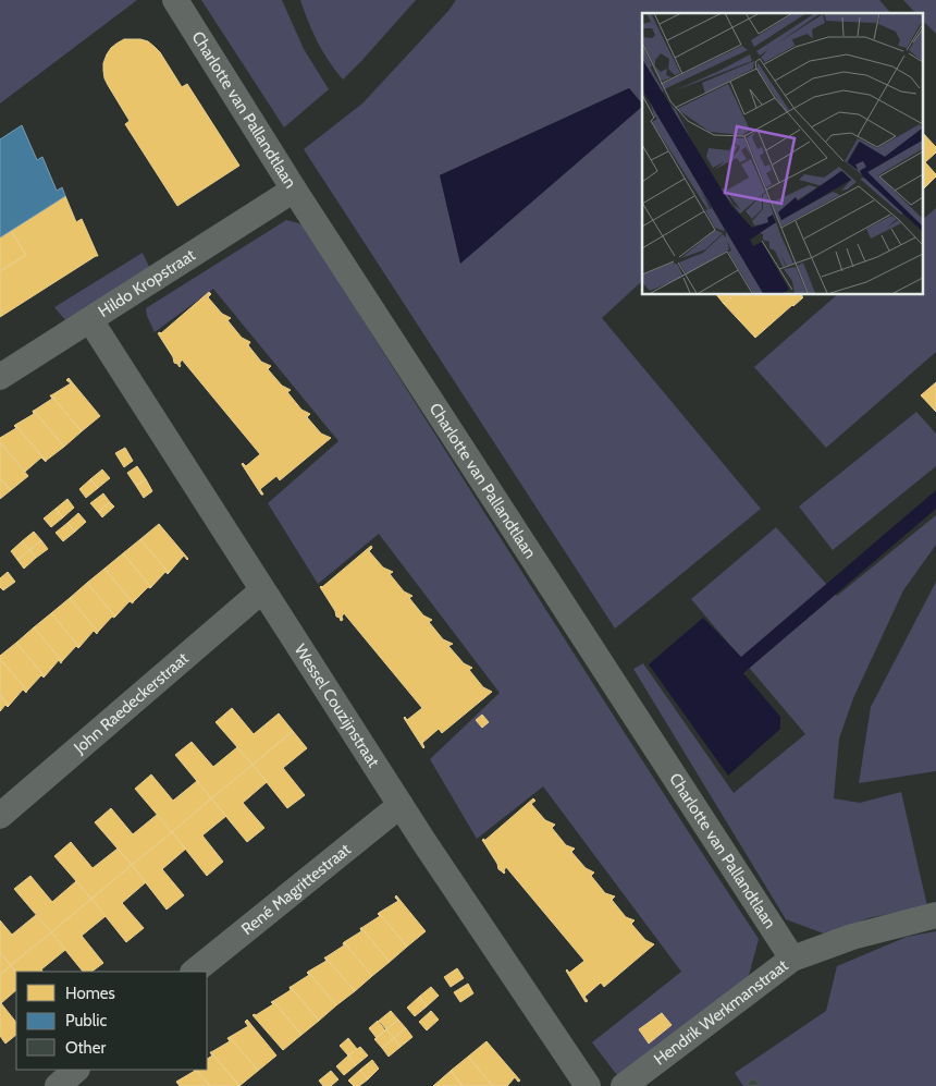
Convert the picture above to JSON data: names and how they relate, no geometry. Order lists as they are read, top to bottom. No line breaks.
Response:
{"streets":{"street":["Charlotte van Pallandtlaan","Hildo Kropstraat","John Raedeckerstraat","Wessel Couzijnstraat","René Magrittestraat","Hendrik Werkmanstraat"]},"crossings":[["Charlotte van Pallandtlaan","Hildo Kropstraat"],["Charlotte van Pallandtlaan","Hendrik Werkmanstraat"],["Hildo Kropstraat","Wessel Couzijnstraat"],["John Raedeckerstraat","Wessel Couzijnstraat"],["Wessel Couzijnstraat","René Magrittestraat"]],"legend":["Homes","Public","Other"]}
